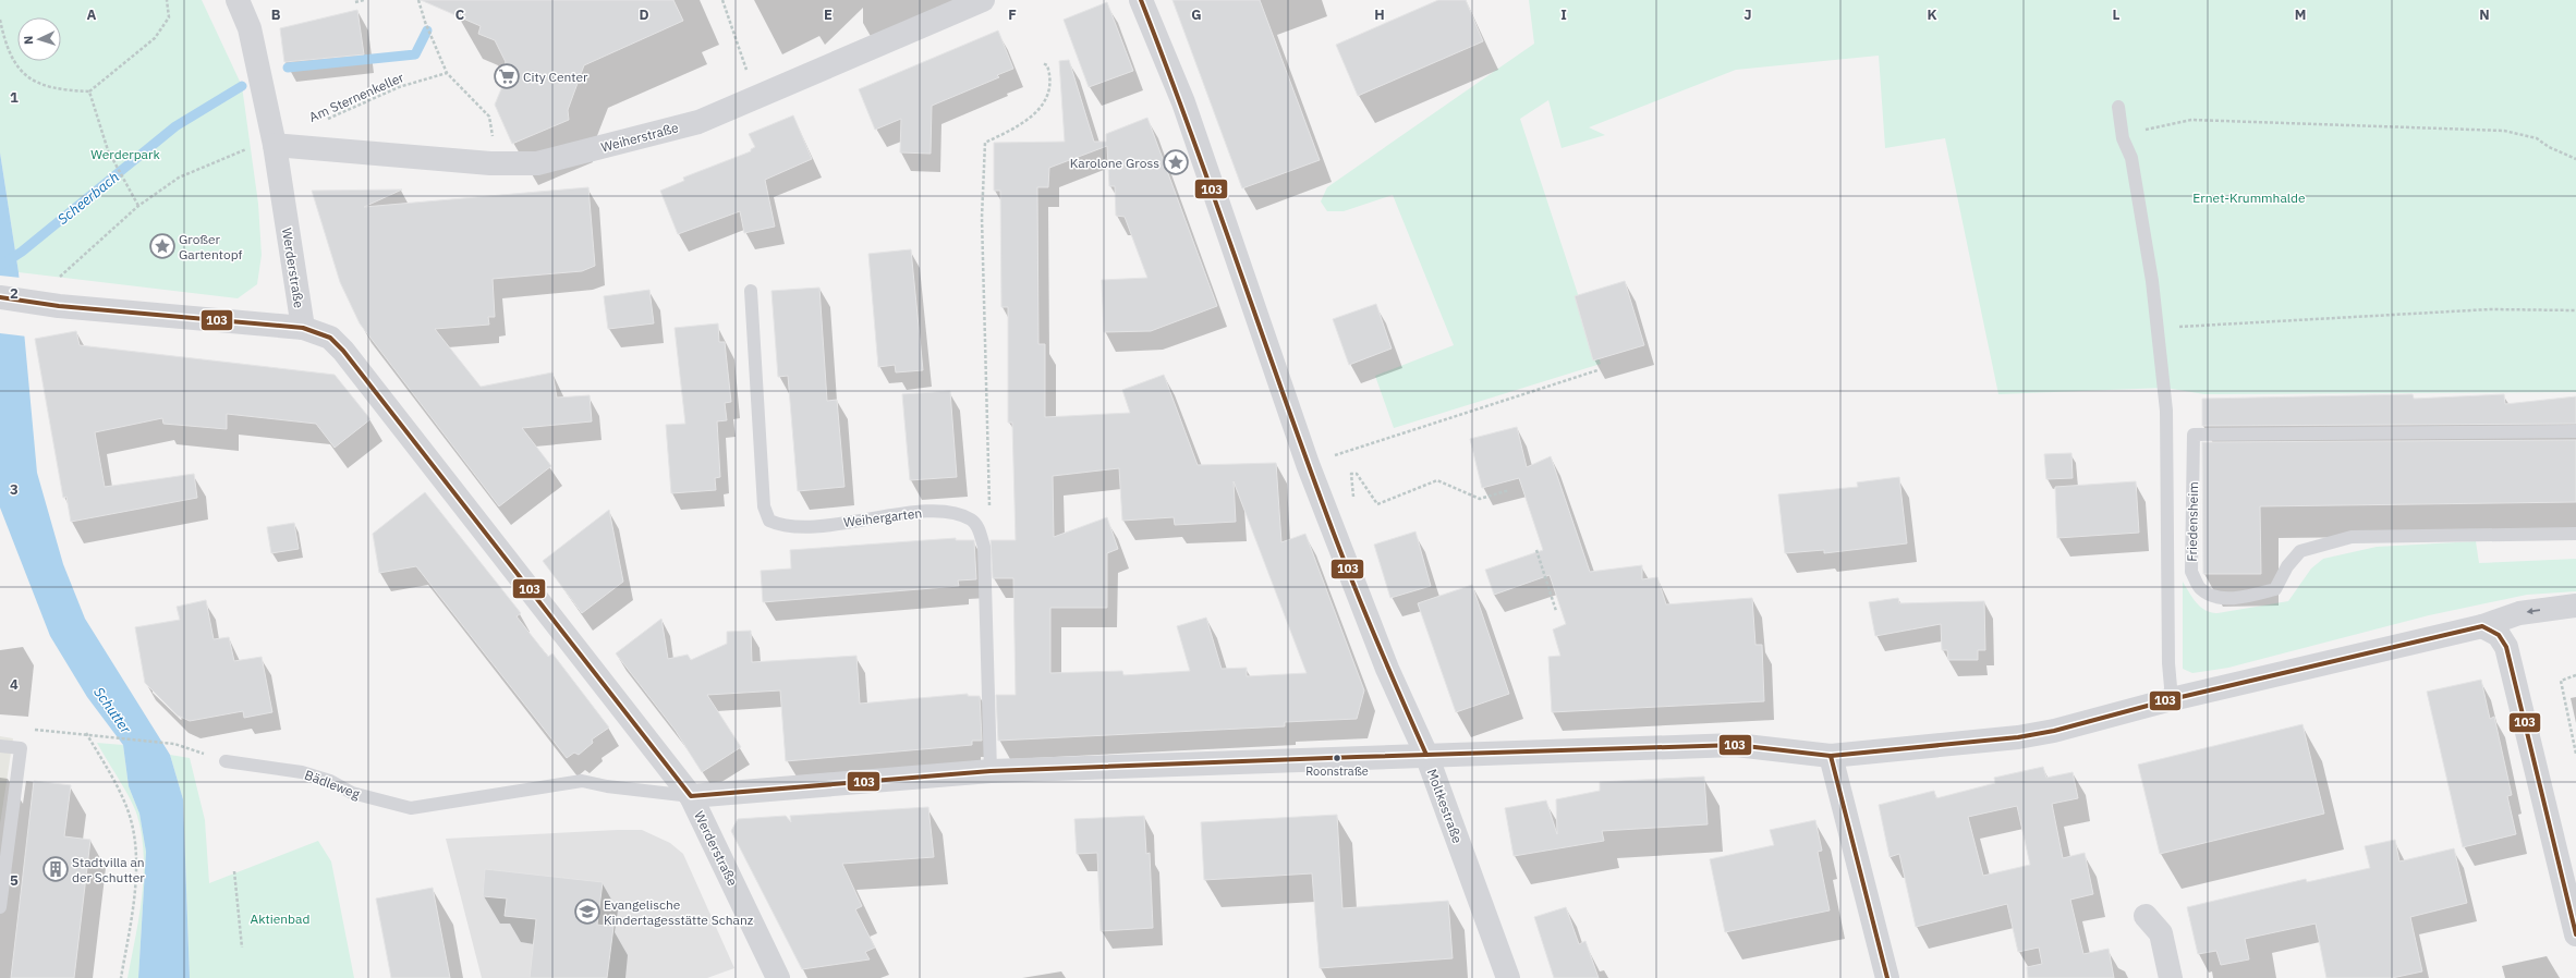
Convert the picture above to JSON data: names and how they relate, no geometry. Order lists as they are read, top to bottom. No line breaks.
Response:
{"streets":{"street":["Weiherstraße","Werderstraße","Moltkestraße"],"lane":["Weihergarten","Friedensheim","Bädleweg"],"path":["Am Sternenkeller"]},"crossings":[["Weiherstraße","Werderstraße"],["Werderstraße","Bädleweg"]],"water":["Scheerbach","Schutter"],"parks":["Werderpark","Ernet-Krummhalde","Aktienbad"],"places":{"supermarket":["City Center"],"place":["Karolone Gross","Großer Gartentopf"],"other":["Roonstraße"],"building":["Stadtvilla an der Schutter"],"school or university":["Evangelische Kindertagesstätte Schanz"]},"lines":["transit line 103"],"north":"left","grid":{"columns":["A","B","C","D","E","F","G","H","I","J","K","L","M","N"],"rows":["1","2","3","4","5"]}}
